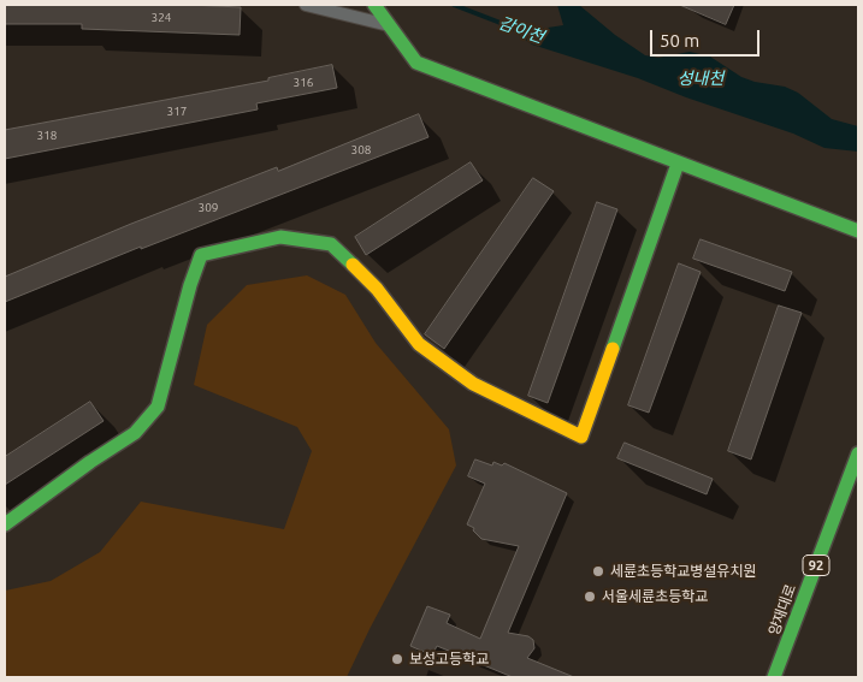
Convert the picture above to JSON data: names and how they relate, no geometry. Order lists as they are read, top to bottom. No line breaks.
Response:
{"streets":{"street":["92","양재대로"]},"water":["감이천","성내천"],"places":["세륜초등학교병설유치원","서울세륜초등학교","보성고등학교"],"house_numbers":["324","316","317","318","308","309"],"scale_bar":"50 m"}
